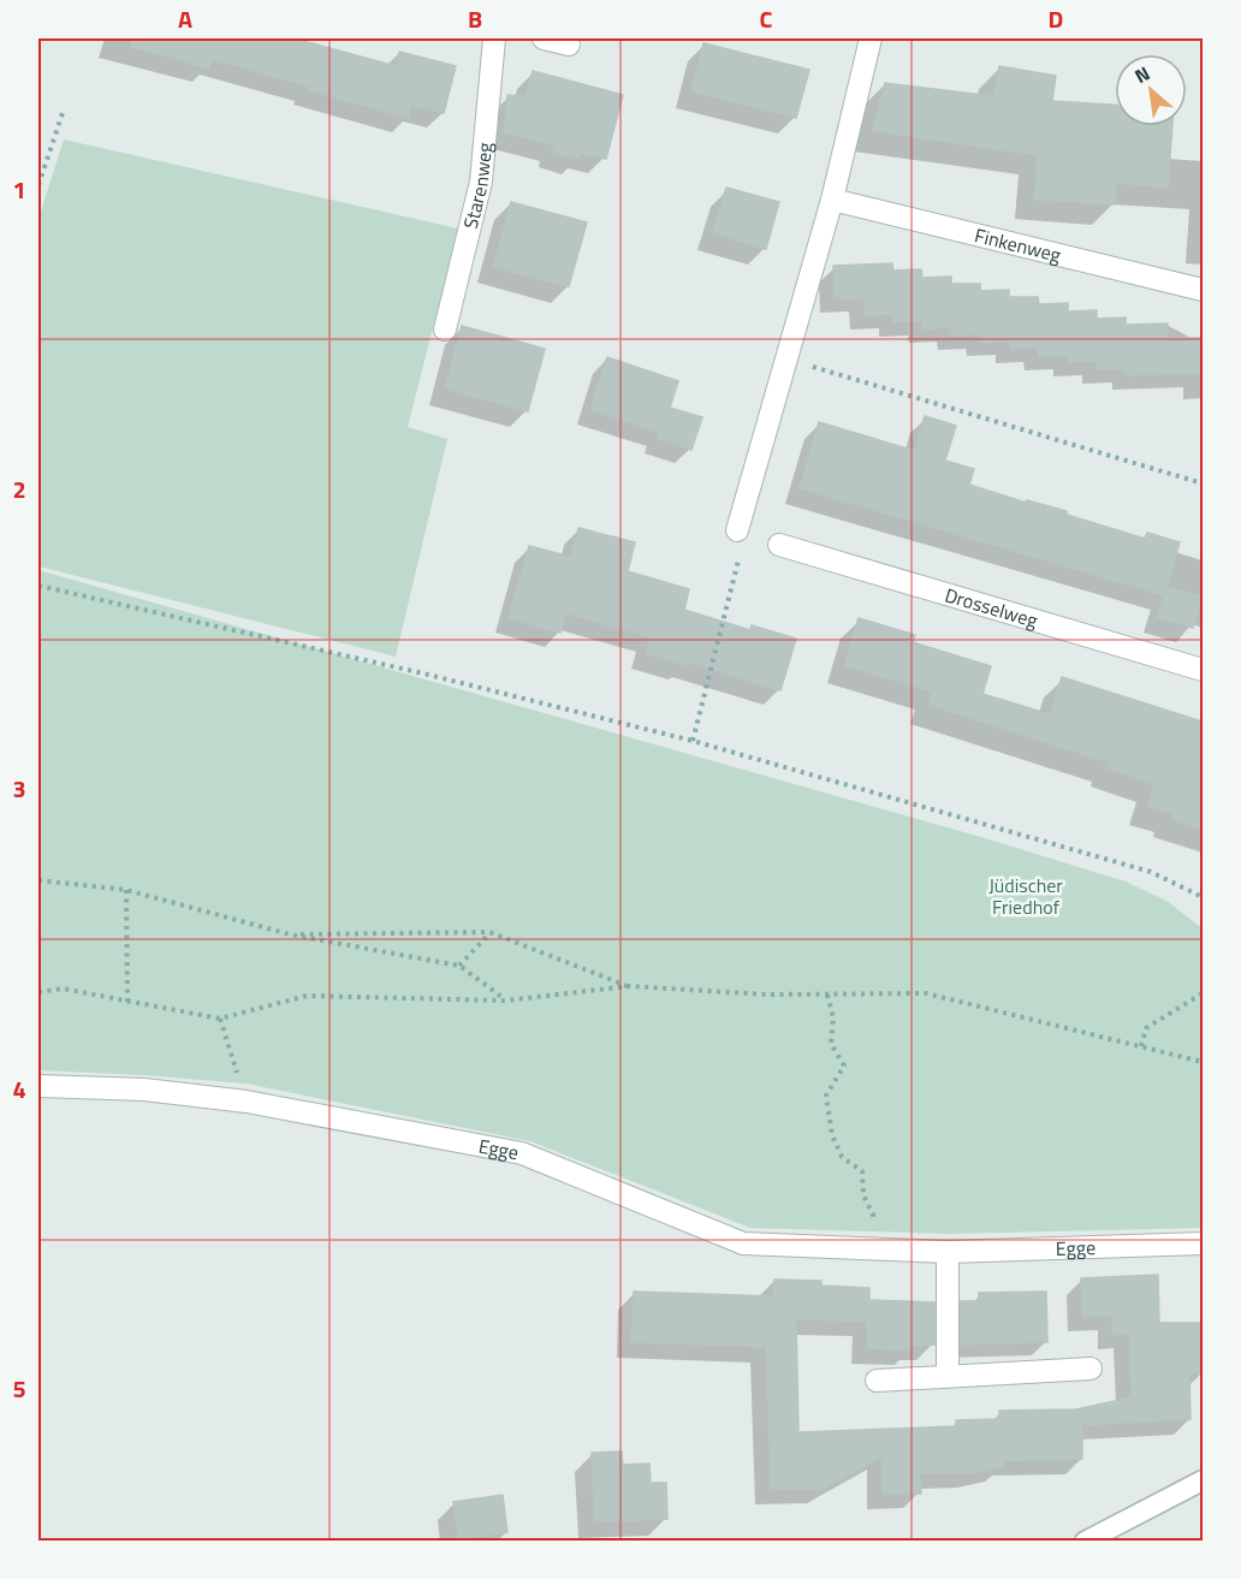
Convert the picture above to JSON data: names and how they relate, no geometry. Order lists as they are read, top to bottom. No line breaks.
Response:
{"streets":{"street":["Starenweg","Finkenweg","Drosselweg","Egge"]},"parks":["Jüdischer Friedhof"],"north":"top left","grid":{"columns":["A","B","C","D"],"rows":["1","2","3","4","5"]}}
